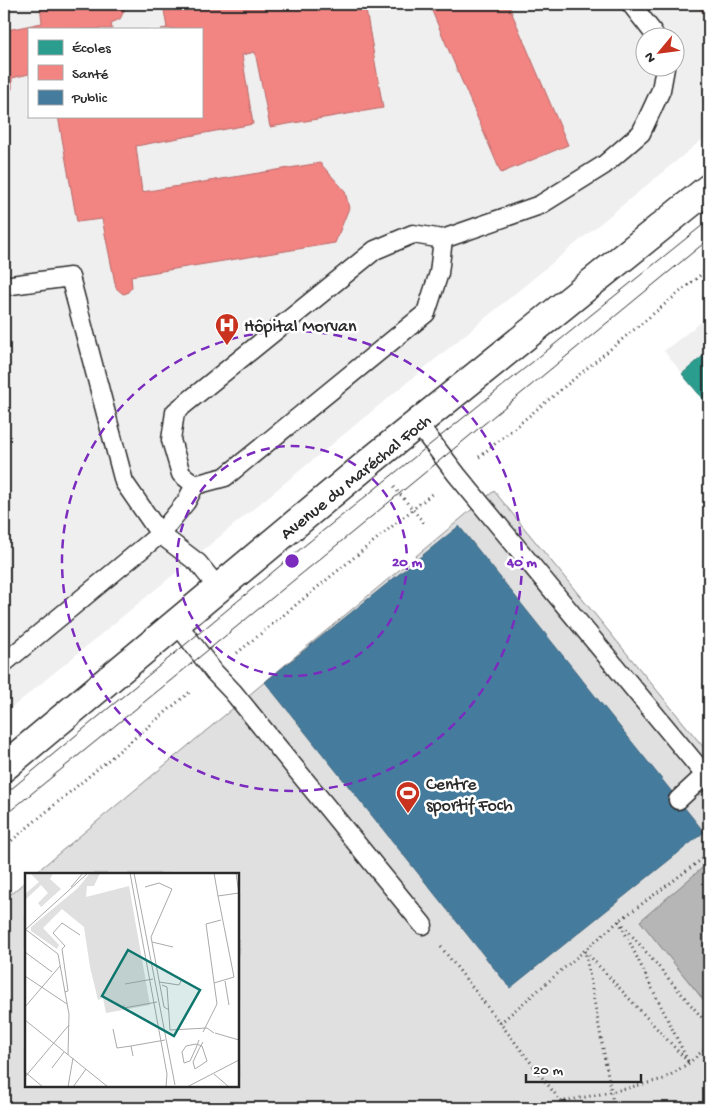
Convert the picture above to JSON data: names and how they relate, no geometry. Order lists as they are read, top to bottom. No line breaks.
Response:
{"streets":{"main road":["Avenue du Maréchal Foch"]},"places":{"hospital":["Hôpital Morvan"],"sports":["Centre sportif Foch"]},"legend":["Écoles","Santé","Public"],"scale_bar":"20 m","north":"bottom left","rings":["20 m","40 m"]}
